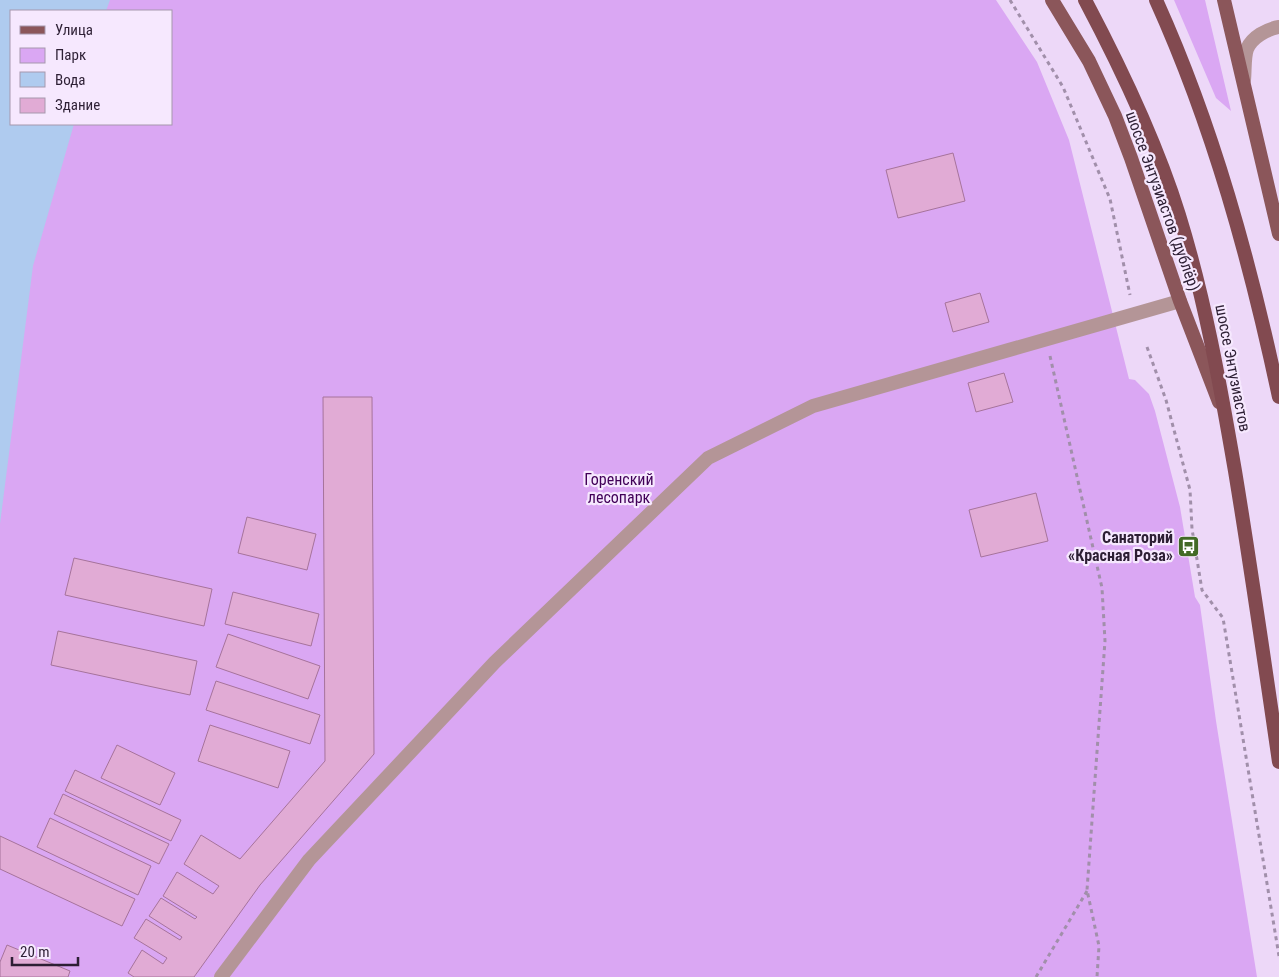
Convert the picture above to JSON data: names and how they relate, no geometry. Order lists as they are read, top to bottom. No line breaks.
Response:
{"streets":{"highway":["шоссе Энтузиастов"],"main road":["шоссе Энтузиастов (дублёр)"]},"crossings":[["шоссе Энтузиастов (дублёр)","шоссе Энтузиастов"]],"parks":["Горенский лесопарк"],"places":{"bus stop":["Санаторий «Красная Роза»"]},"legend":["Улица","Парк","Вода","Здание"],"scale_bar":"20 m"}
